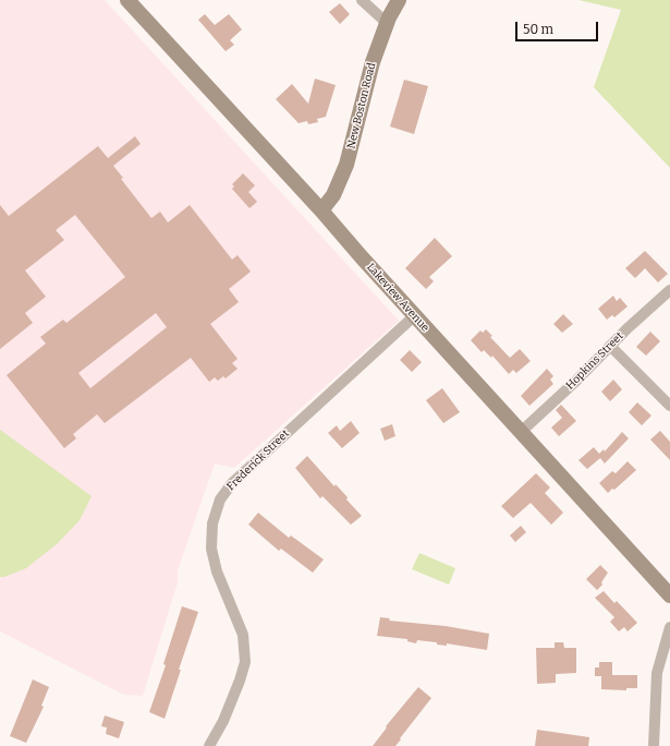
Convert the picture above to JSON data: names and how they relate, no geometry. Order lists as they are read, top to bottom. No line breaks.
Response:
{"streets":{"main road":["New Boston Road","Lakeview Avenue"],"street":["Hopkins Street","Frederick Street"]},"crossings":[["New Boston Road","Lakeview Avenue"],["Lakeview Avenue","Hopkins Street"],["Lakeview Avenue","Frederick Street"]],"scale_bar":"50 m"}
